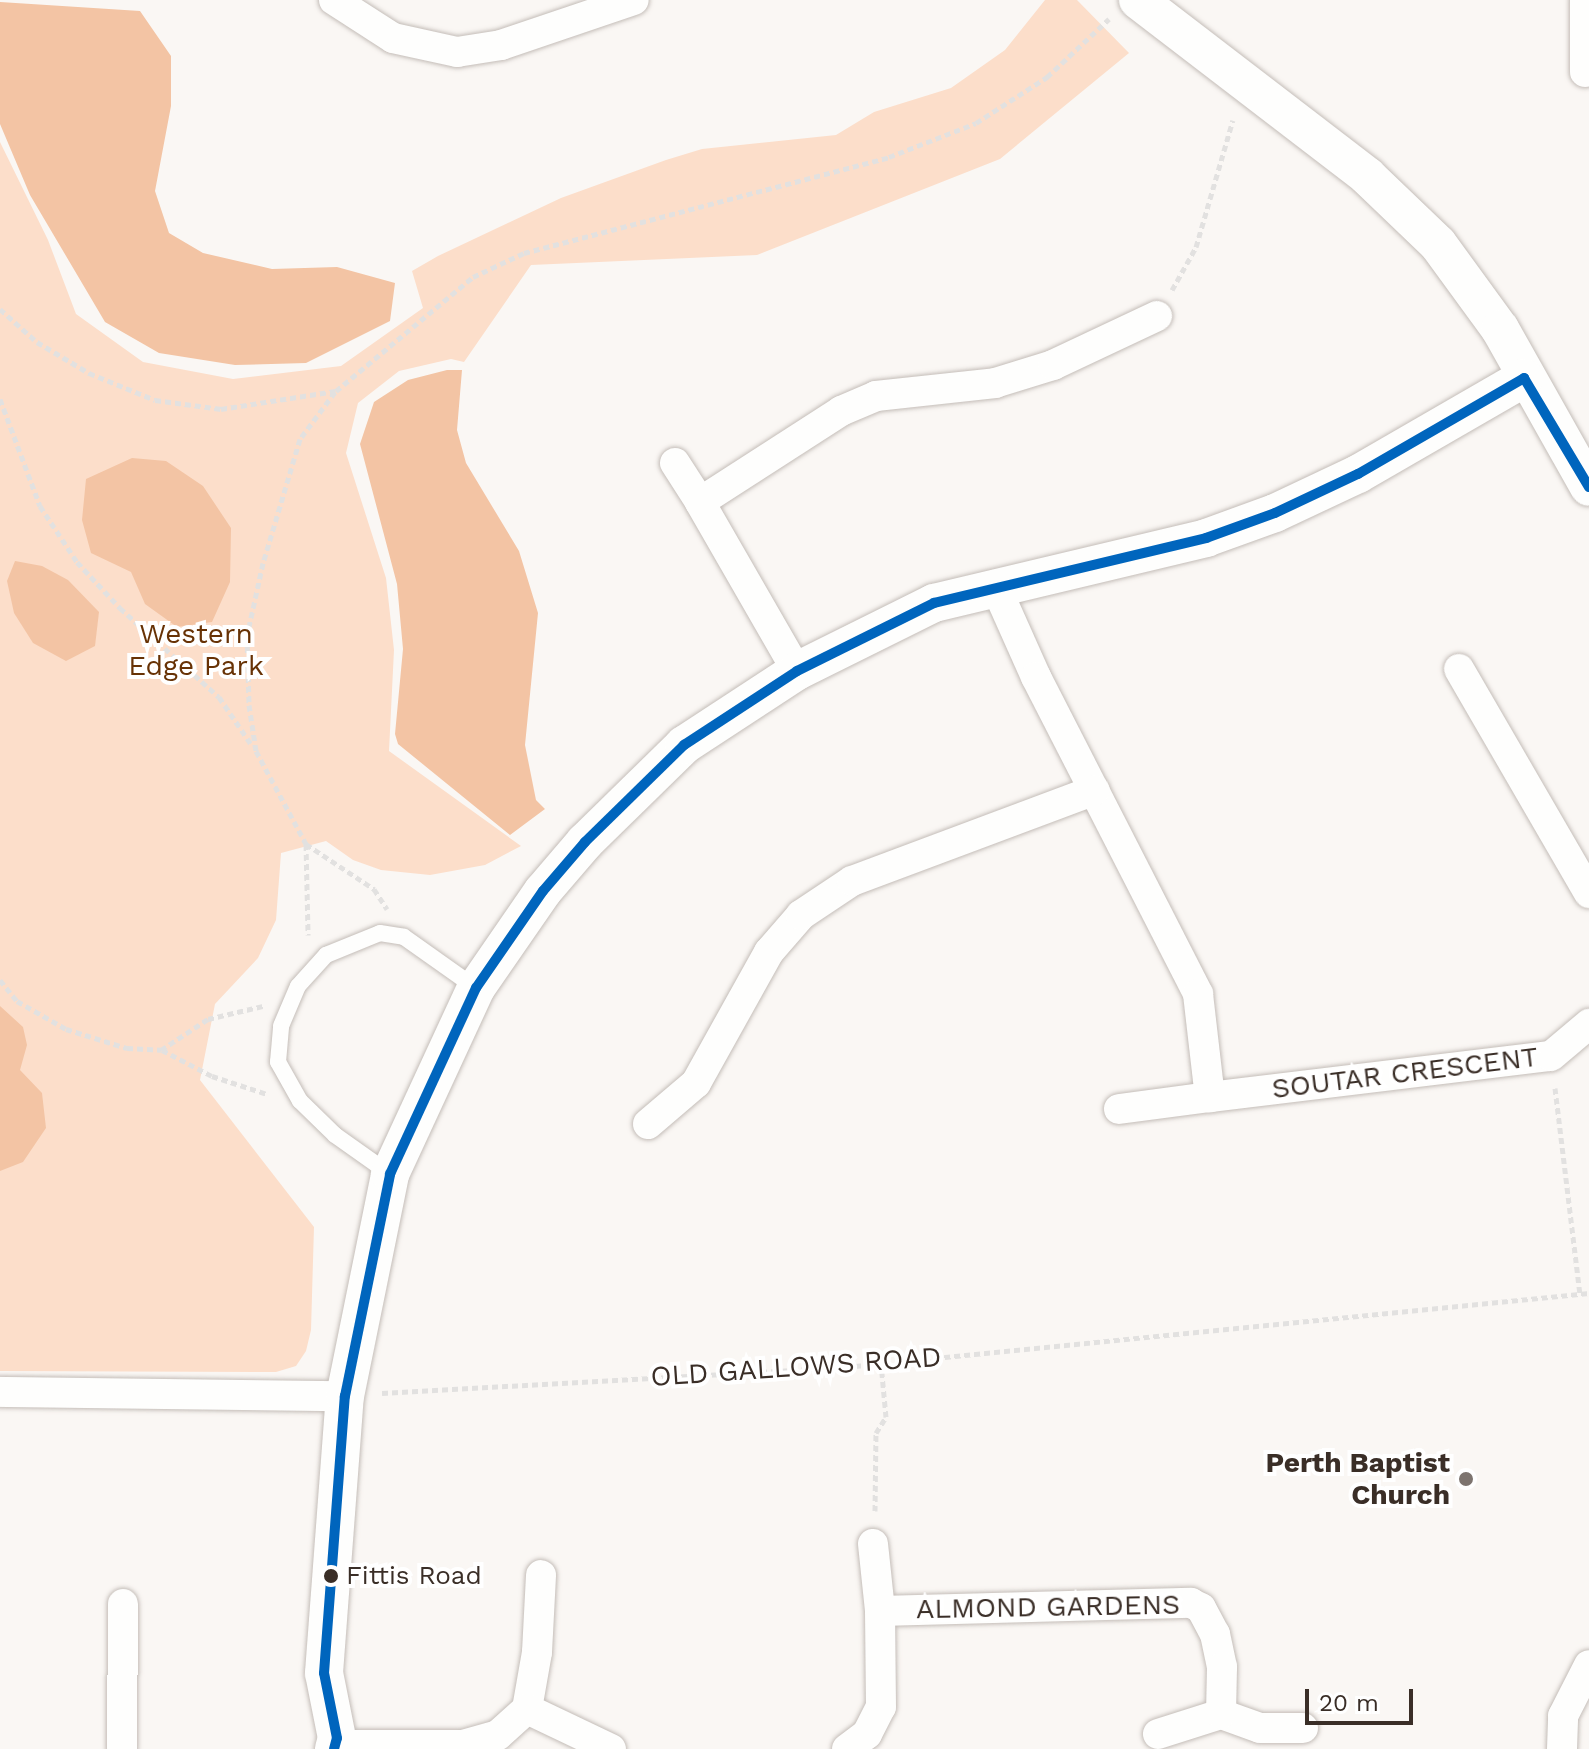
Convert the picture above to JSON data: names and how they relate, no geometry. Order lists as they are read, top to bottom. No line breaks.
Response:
{"streets":{"street":["SOUTAR CRESCENT","ALMOND GARDENS"],"path":["OLD GALLOWS ROAD"]},"parks":["Western Edge Park"],"places":["Perth Baptist Church","Fittis Road"],"scale_bar":"20 m"}
